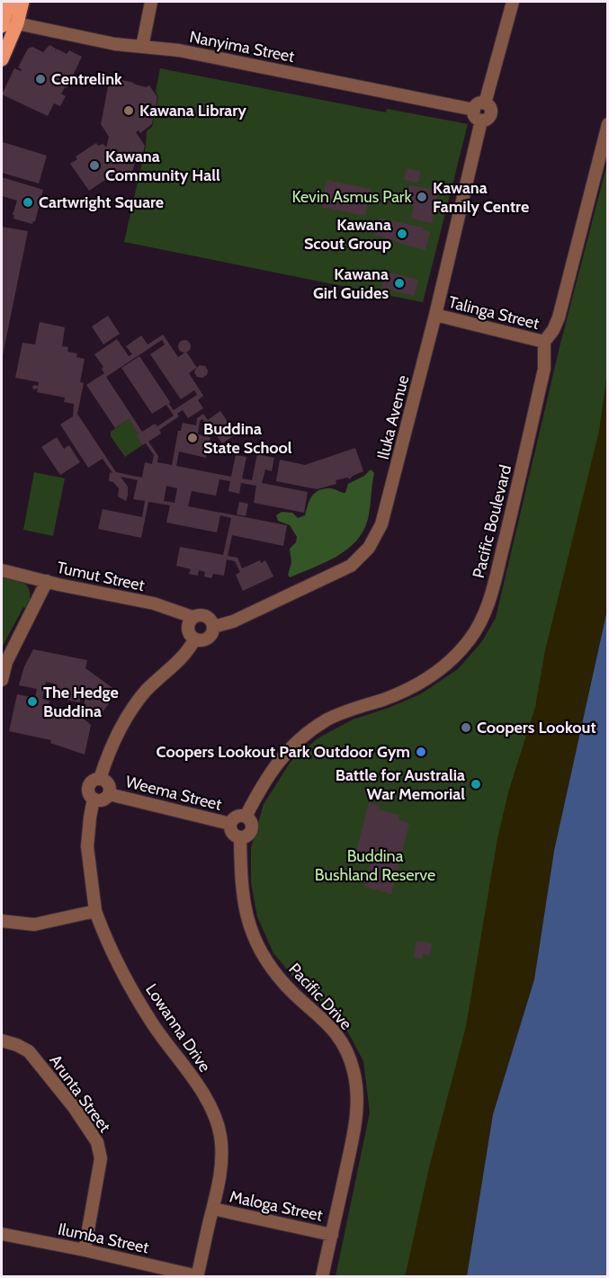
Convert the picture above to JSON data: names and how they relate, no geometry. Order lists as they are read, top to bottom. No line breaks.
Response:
{"streets":{"street":["Nanyima Street","Talinga Street","Iluka Avenue","Pacific Boulevard","Tumut Street","Weema Street","Pacific Drive","Lowanna Drive","Arunta Street","Maloga Street","Ilumba Street"]},"crossings":[["Nanyima Street","Iluka Avenue"],["Talinga Street","Iluka Avenue"],["Talinga Street","Pacific Boulevard"],["Iluka Avenue","Tumut Street"],["Pacific Boulevard","Weema Street"],["Pacific Boulevard","Pacific Drive"],["Weema Street","Pacific Drive"],["Weema Street","Lowanna Drive"],["Pacific Drive","Maloga Street"],["Lowanna Drive","Maloga Street"],["Lowanna Drive","Ilumba Street"],["Arunta Street","Ilumba Street"]],"parks":["Kevin Asmus Park","Buddina Bushland Reserve"],"places":["Centrelink","Kawana Library","Kawana Community Hall","Kawana Family Centre","Cartwright Square","Kawana Scout Group","Kawana Girl Guides","Buddina State School","The Hedge Buddina","Coopers Lookout","Coopers Lookout Park Outdoor Gym","Battle for Australia War Memorial"]}
